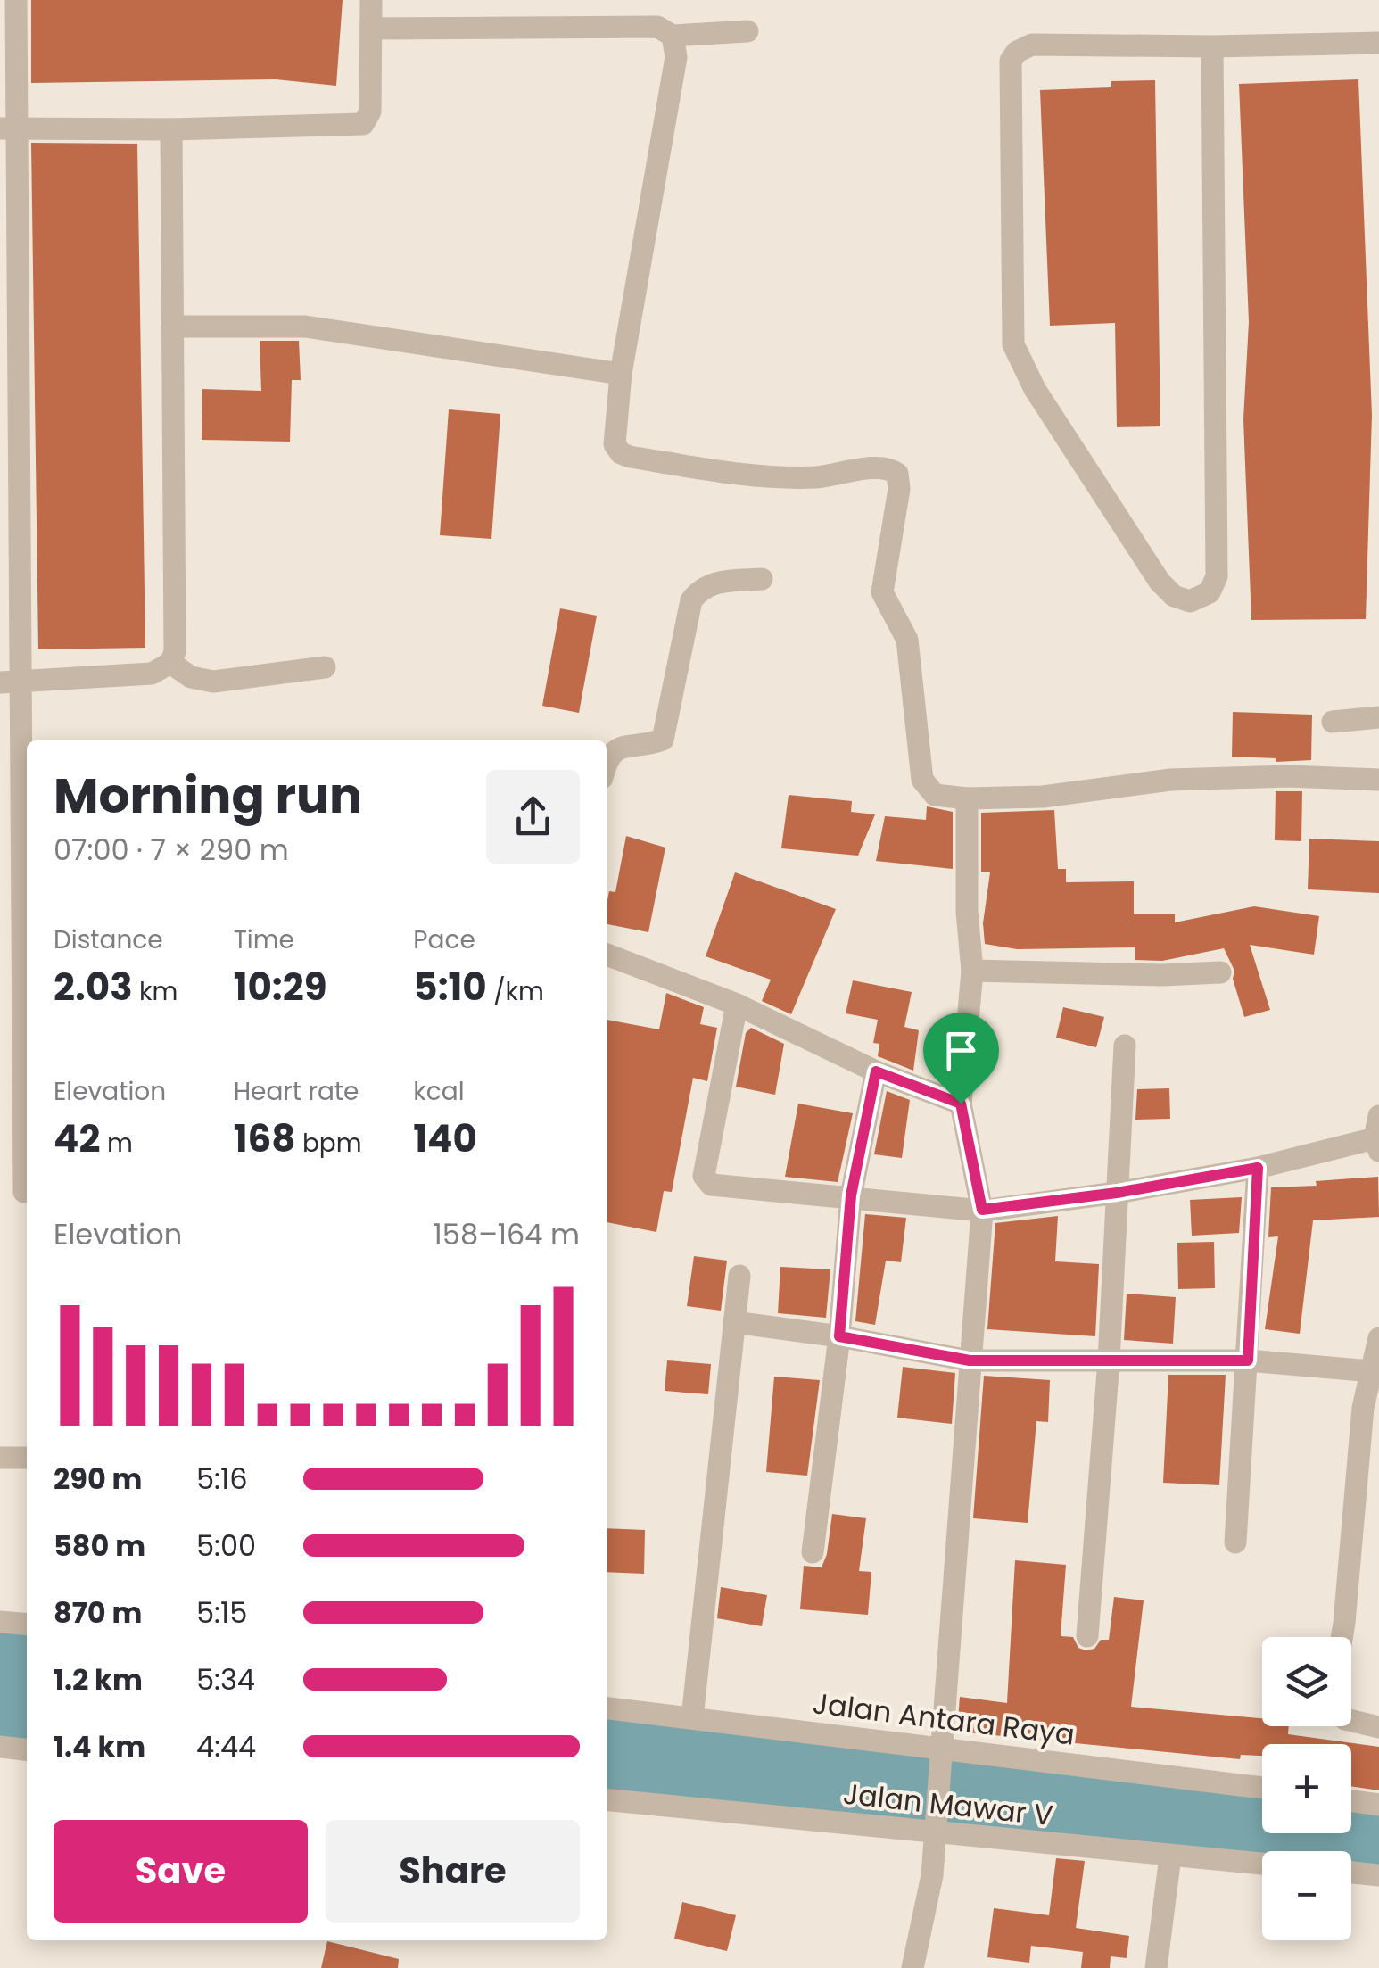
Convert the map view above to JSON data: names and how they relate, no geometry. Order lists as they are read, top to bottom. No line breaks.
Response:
{"streets":{"street":["Jalan Antara Raya","Jalan Mawar V"]},"page":{"heading":["Morning run","07:00 · 7 × 290 m"],"stats":[["Distance","2.03 km"],["Time","10:29"],["Pace","5:10 /km"],["Elevation","42 m"],["Heart rate","168 bpm"],["kcal","140"]],"chart":["Elevation","158–164 m"],"list":[{"name":"290 m","note":"5:16"},{"name":"580 m","note":"5:00"},{"name":"870 m","note":"5:15"},{"name":"1.2 km","note":"5:34"},{"name":"1.4 km","note":"4:44"}],"map_buttons":["+","−"],"buttons":["Save","Share"]}}
